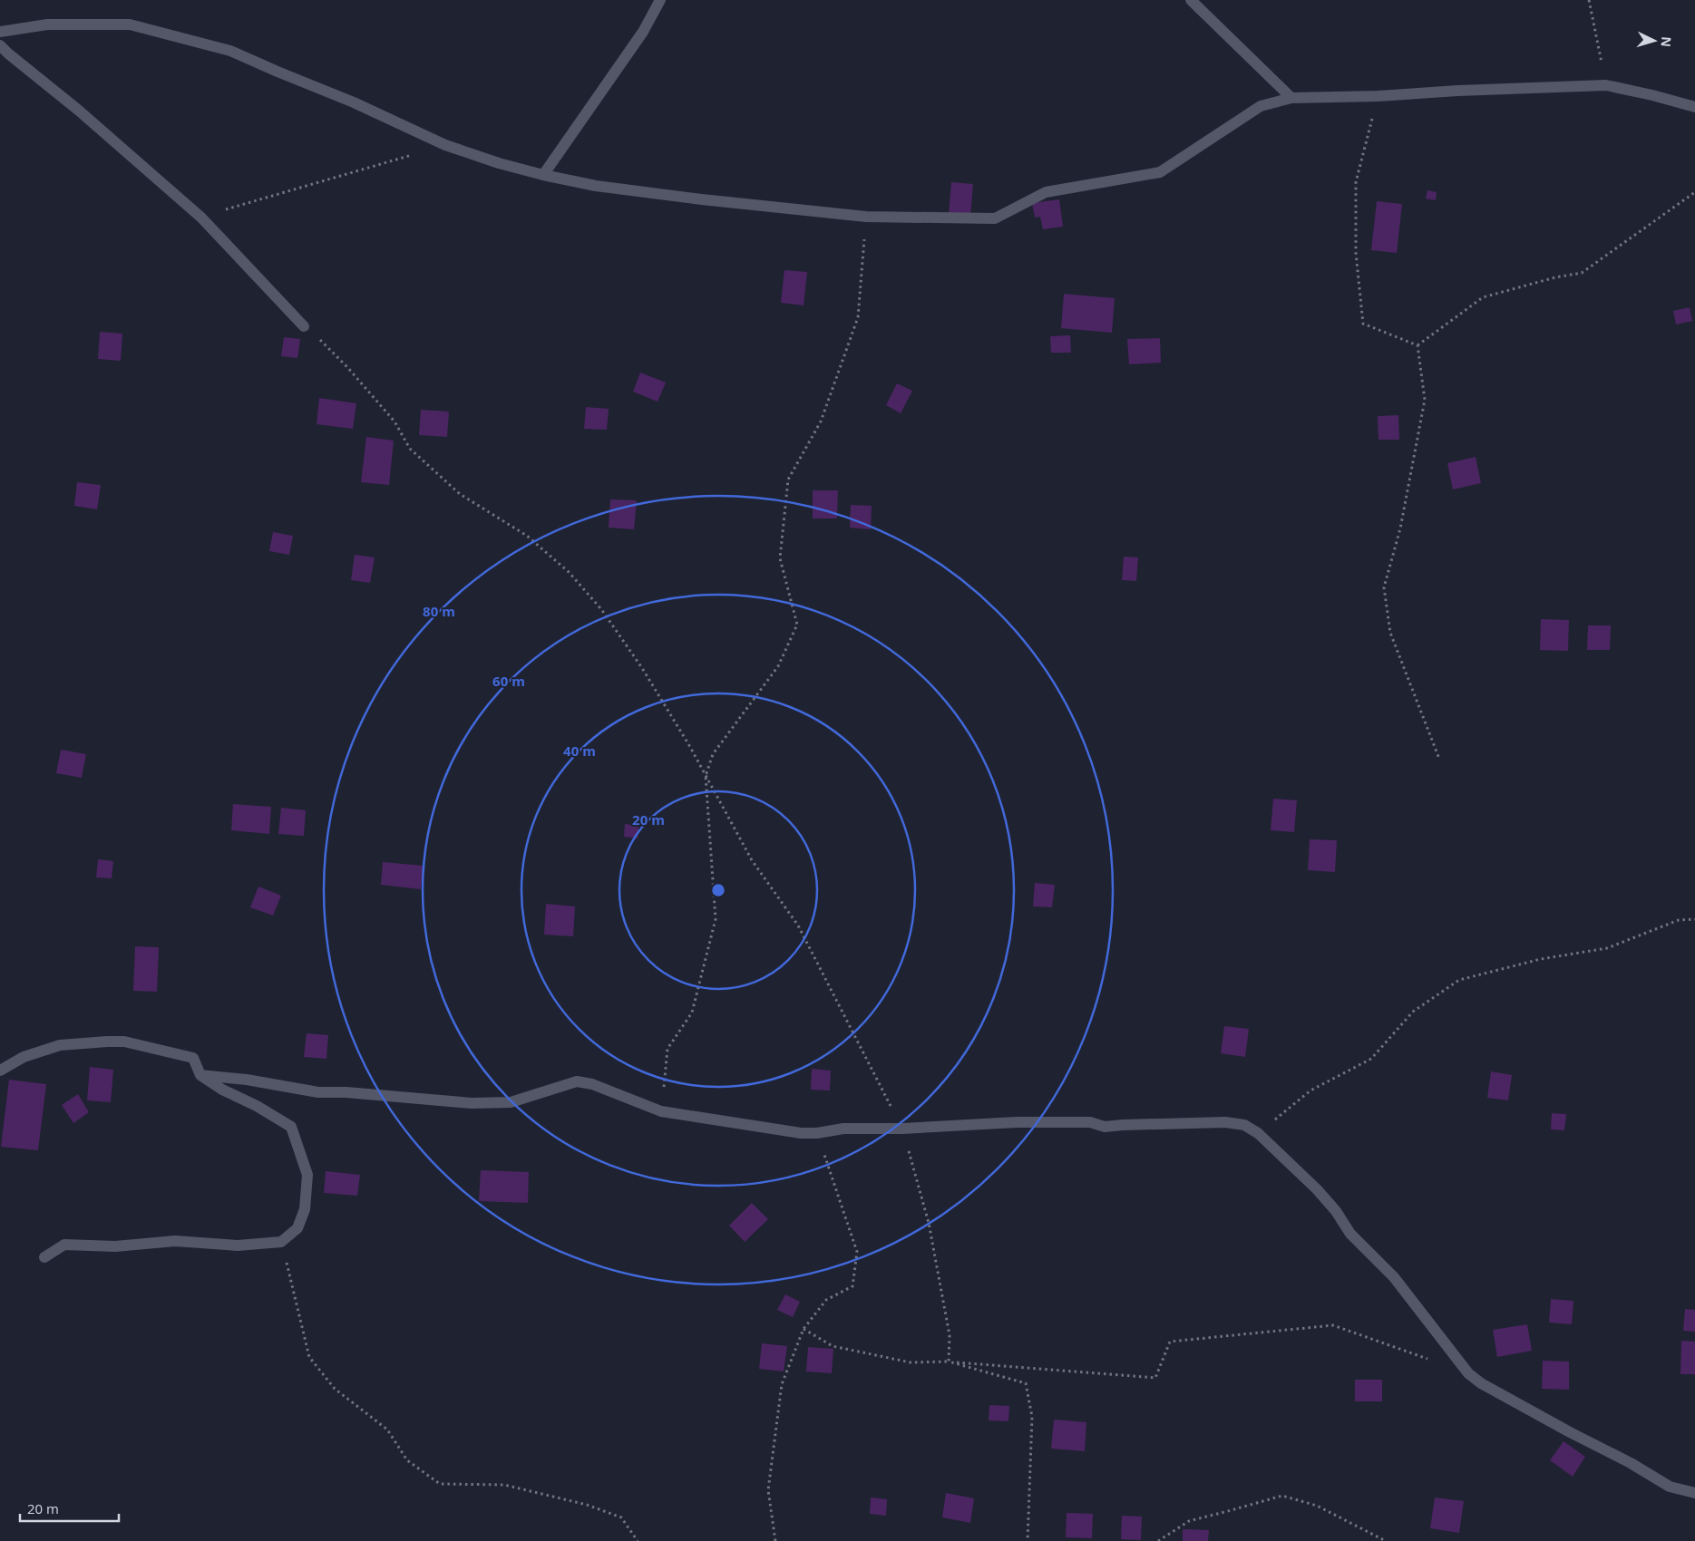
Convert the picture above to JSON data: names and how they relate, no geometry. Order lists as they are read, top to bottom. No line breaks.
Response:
{"scale_bar":"20 m","north":"right","rings":["80 m","60 m","40 m","20 m"]}
